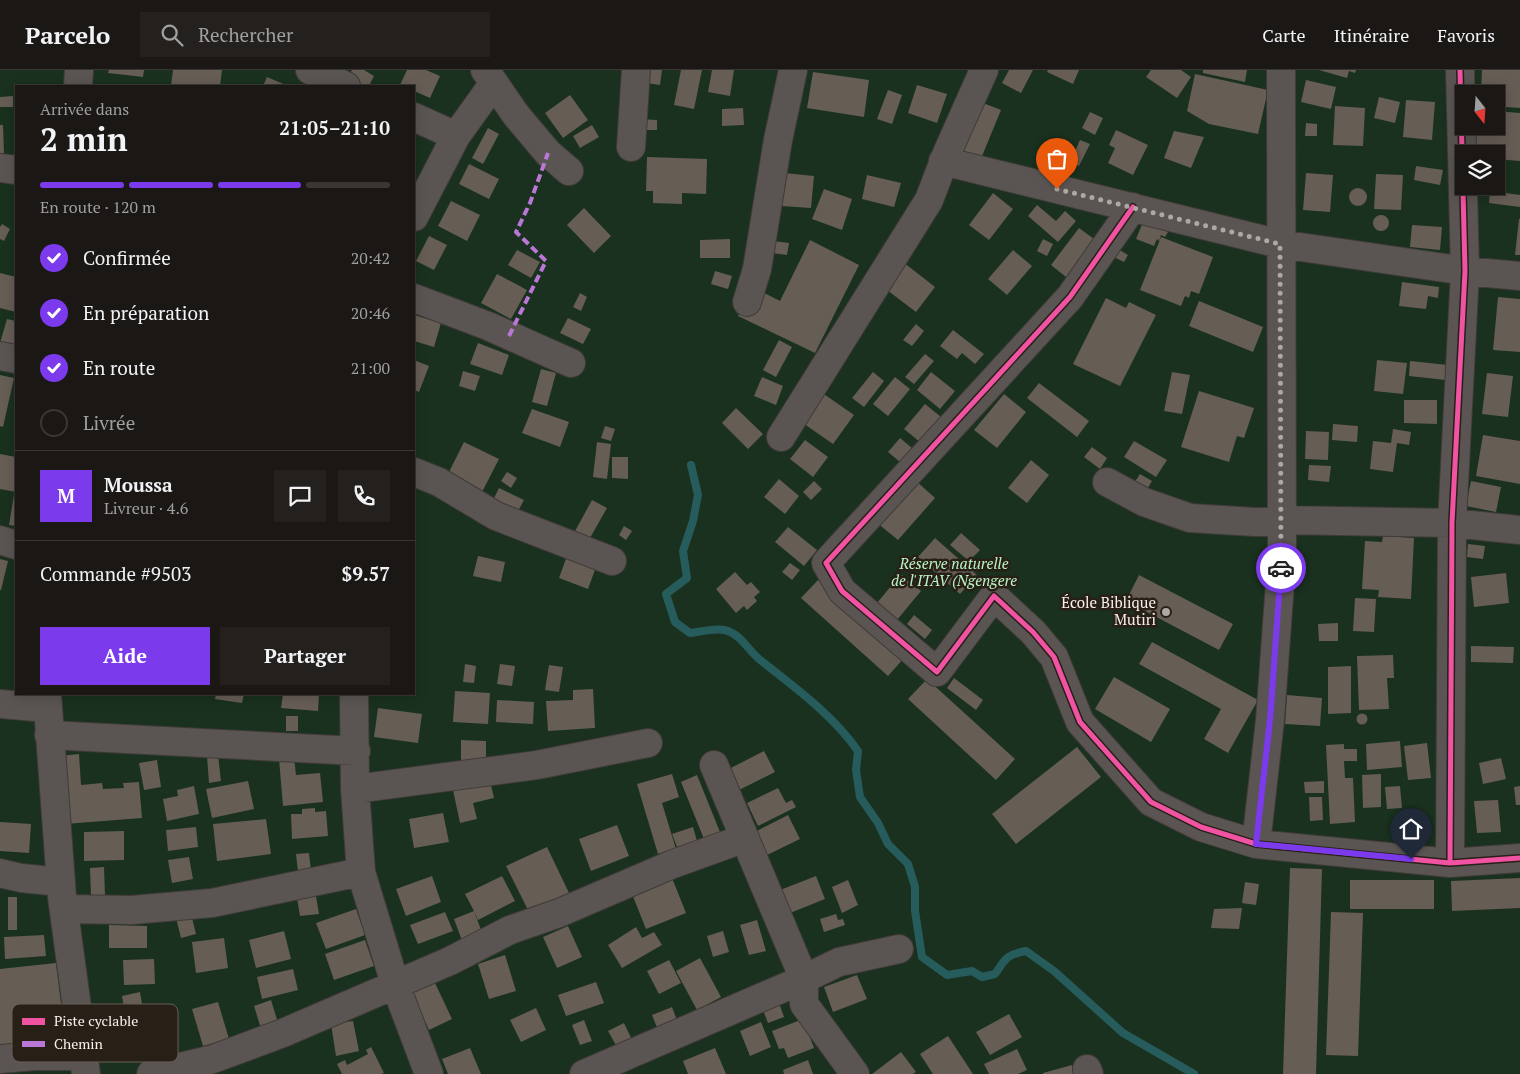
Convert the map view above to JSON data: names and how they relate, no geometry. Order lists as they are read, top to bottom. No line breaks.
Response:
{"parks":["Réserve naturelle de l'ITAV (Ngengere"],"places":["École Biblique Mutiri"],"legend":["Piste cyclable","Chemin"],"north":"bottom","page":{"header":"Parcelo","search":"Rechercher","nav":["Carte","Itinéraire","Favoris"],"heading":["2 min","Arrivée dans","21:05–21:10"],"panel":["Moussa","Livreur · 4.6","Commande #9503","$9.57"],"bar":"En route · 120 m","list":[["Confirmée","20:42"],["En préparation","20:46"],["En route","21:00"],"Livrée"],"round":"M","buttons":["Aide","Partager"]}}
